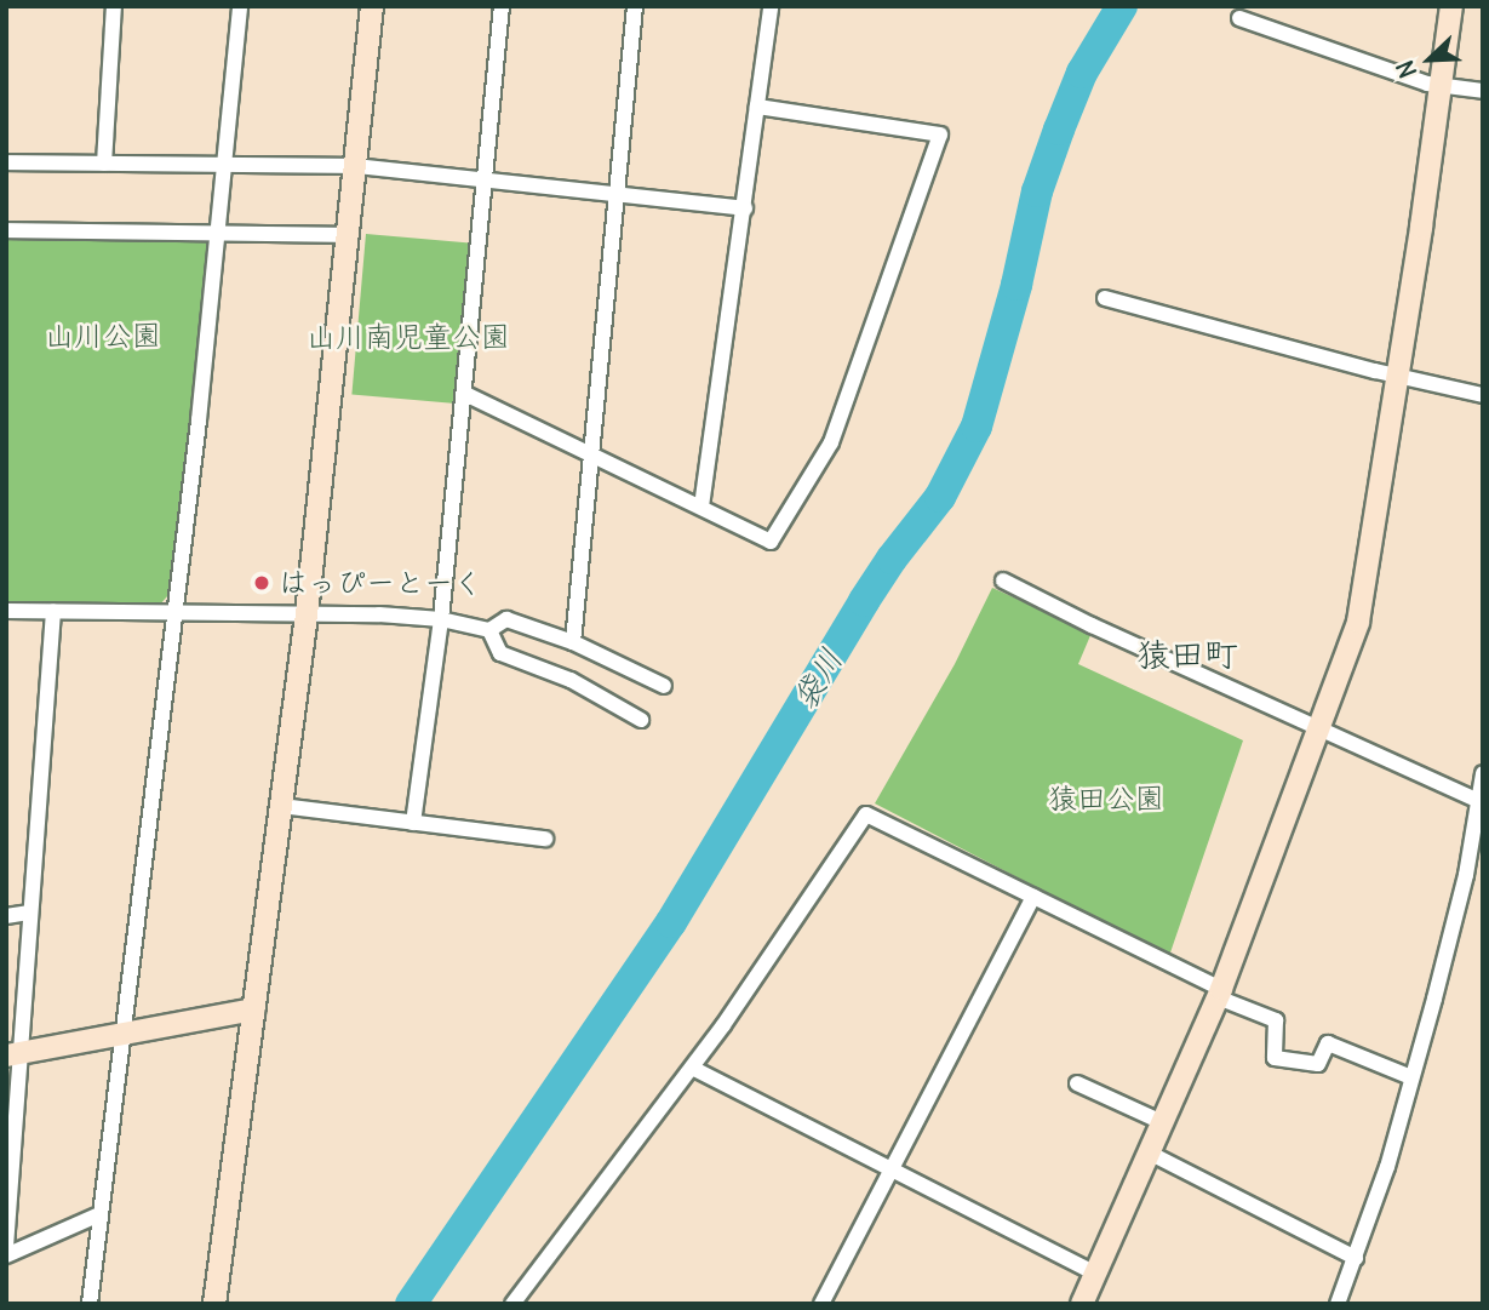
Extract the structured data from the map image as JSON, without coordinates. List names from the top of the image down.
{
  "districts": ["猿田町"],
  "water": ["袋川"],
  "parks": ["山川公園", "山川南児童公園", "猿田公園"],
  "places": ["はっぴーとーく"],
  "north": "bottom left"
}
